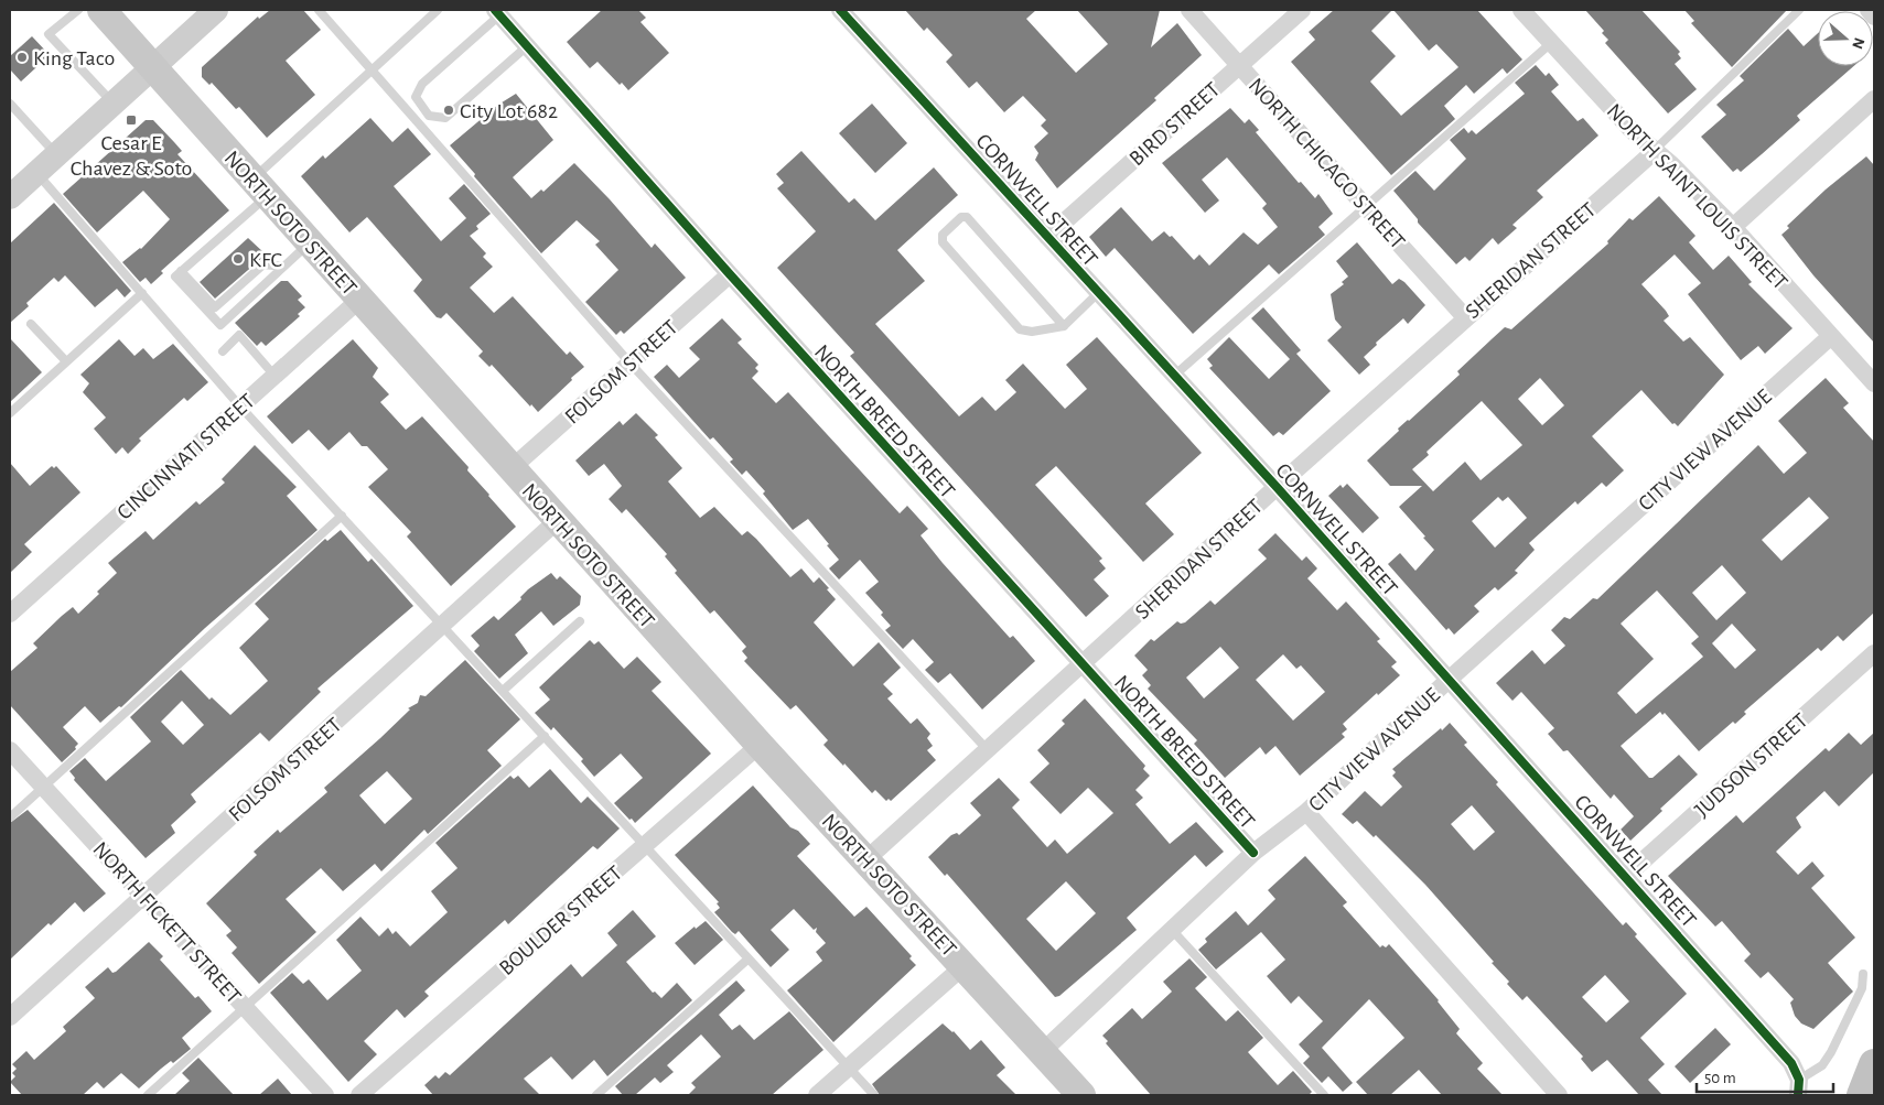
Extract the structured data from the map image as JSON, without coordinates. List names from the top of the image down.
{
  "streets": {
    "main road": ["NORTH SOTO STREET"],
    "street": [
      "BIRD STREET",
      "NORTH CHICAGO STREET",
      "NORTH SAINT LOUIS STREET",
      "CORNWELL STREET",
      "SHERIDAN STREET",
      "FOLSOM STREET",
      "NORTH BREED STREET",
      "CITY VIEW AVENUE",
      "CINCINNATI STREET",
      "JUDSON STREET",
      "BOULDER STREET",
      "NORTH FICKETT STREET"
    ]
  },
  "crossings": [
    ["BIRD STREET", "NORTH CHICAGO STREET"],
    ["BIRD STREET", "CORNWELL STREET"],
    ["NORTH CHICAGO STREET", "SHERIDAN STREET"],
    ["NORTH SAINT LOUIS STREET", "SHERIDAN STREET"],
    ["NORTH SAINT LOUIS STREET", "CITY VIEW AVENUE"],
    ["CORNWELL STREET", "SHERIDAN STREET"],
    ["CORNWELL STREET", "CITY VIEW AVENUE"],
    ["CORNWELL STREET", "JUDSON STREET"],
    ["NORTH SOTO STREET", "SHERIDAN STREET"],
    ["NORTH SOTO STREET", "FOLSOM STREET"],
    ["NORTH SOTO STREET", "CITY VIEW AVENUE"],
    ["NORTH SOTO STREET", "CINCINNATI STREET"],
    ["NORTH SOTO STREET", "BOULDER STREET"],
    ["SHERIDAN STREET", "NORTH BREED STREET"],
    ["FOLSOM STREET", "NORTH BREED STREET"],
    ["FOLSOM STREET", "NORTH FICKETT STREET"],
    ["NORTH BREED STREET", "CITY VIEW AVENUE"]
  ],
  "places": {
    "other": ["King Taco", "City Lot 682", "KFC"],
    "transit": ["Cesar E Chavez & Soto"]
  },
  "scale_bar": "50 m",
  "north": "right"
}
